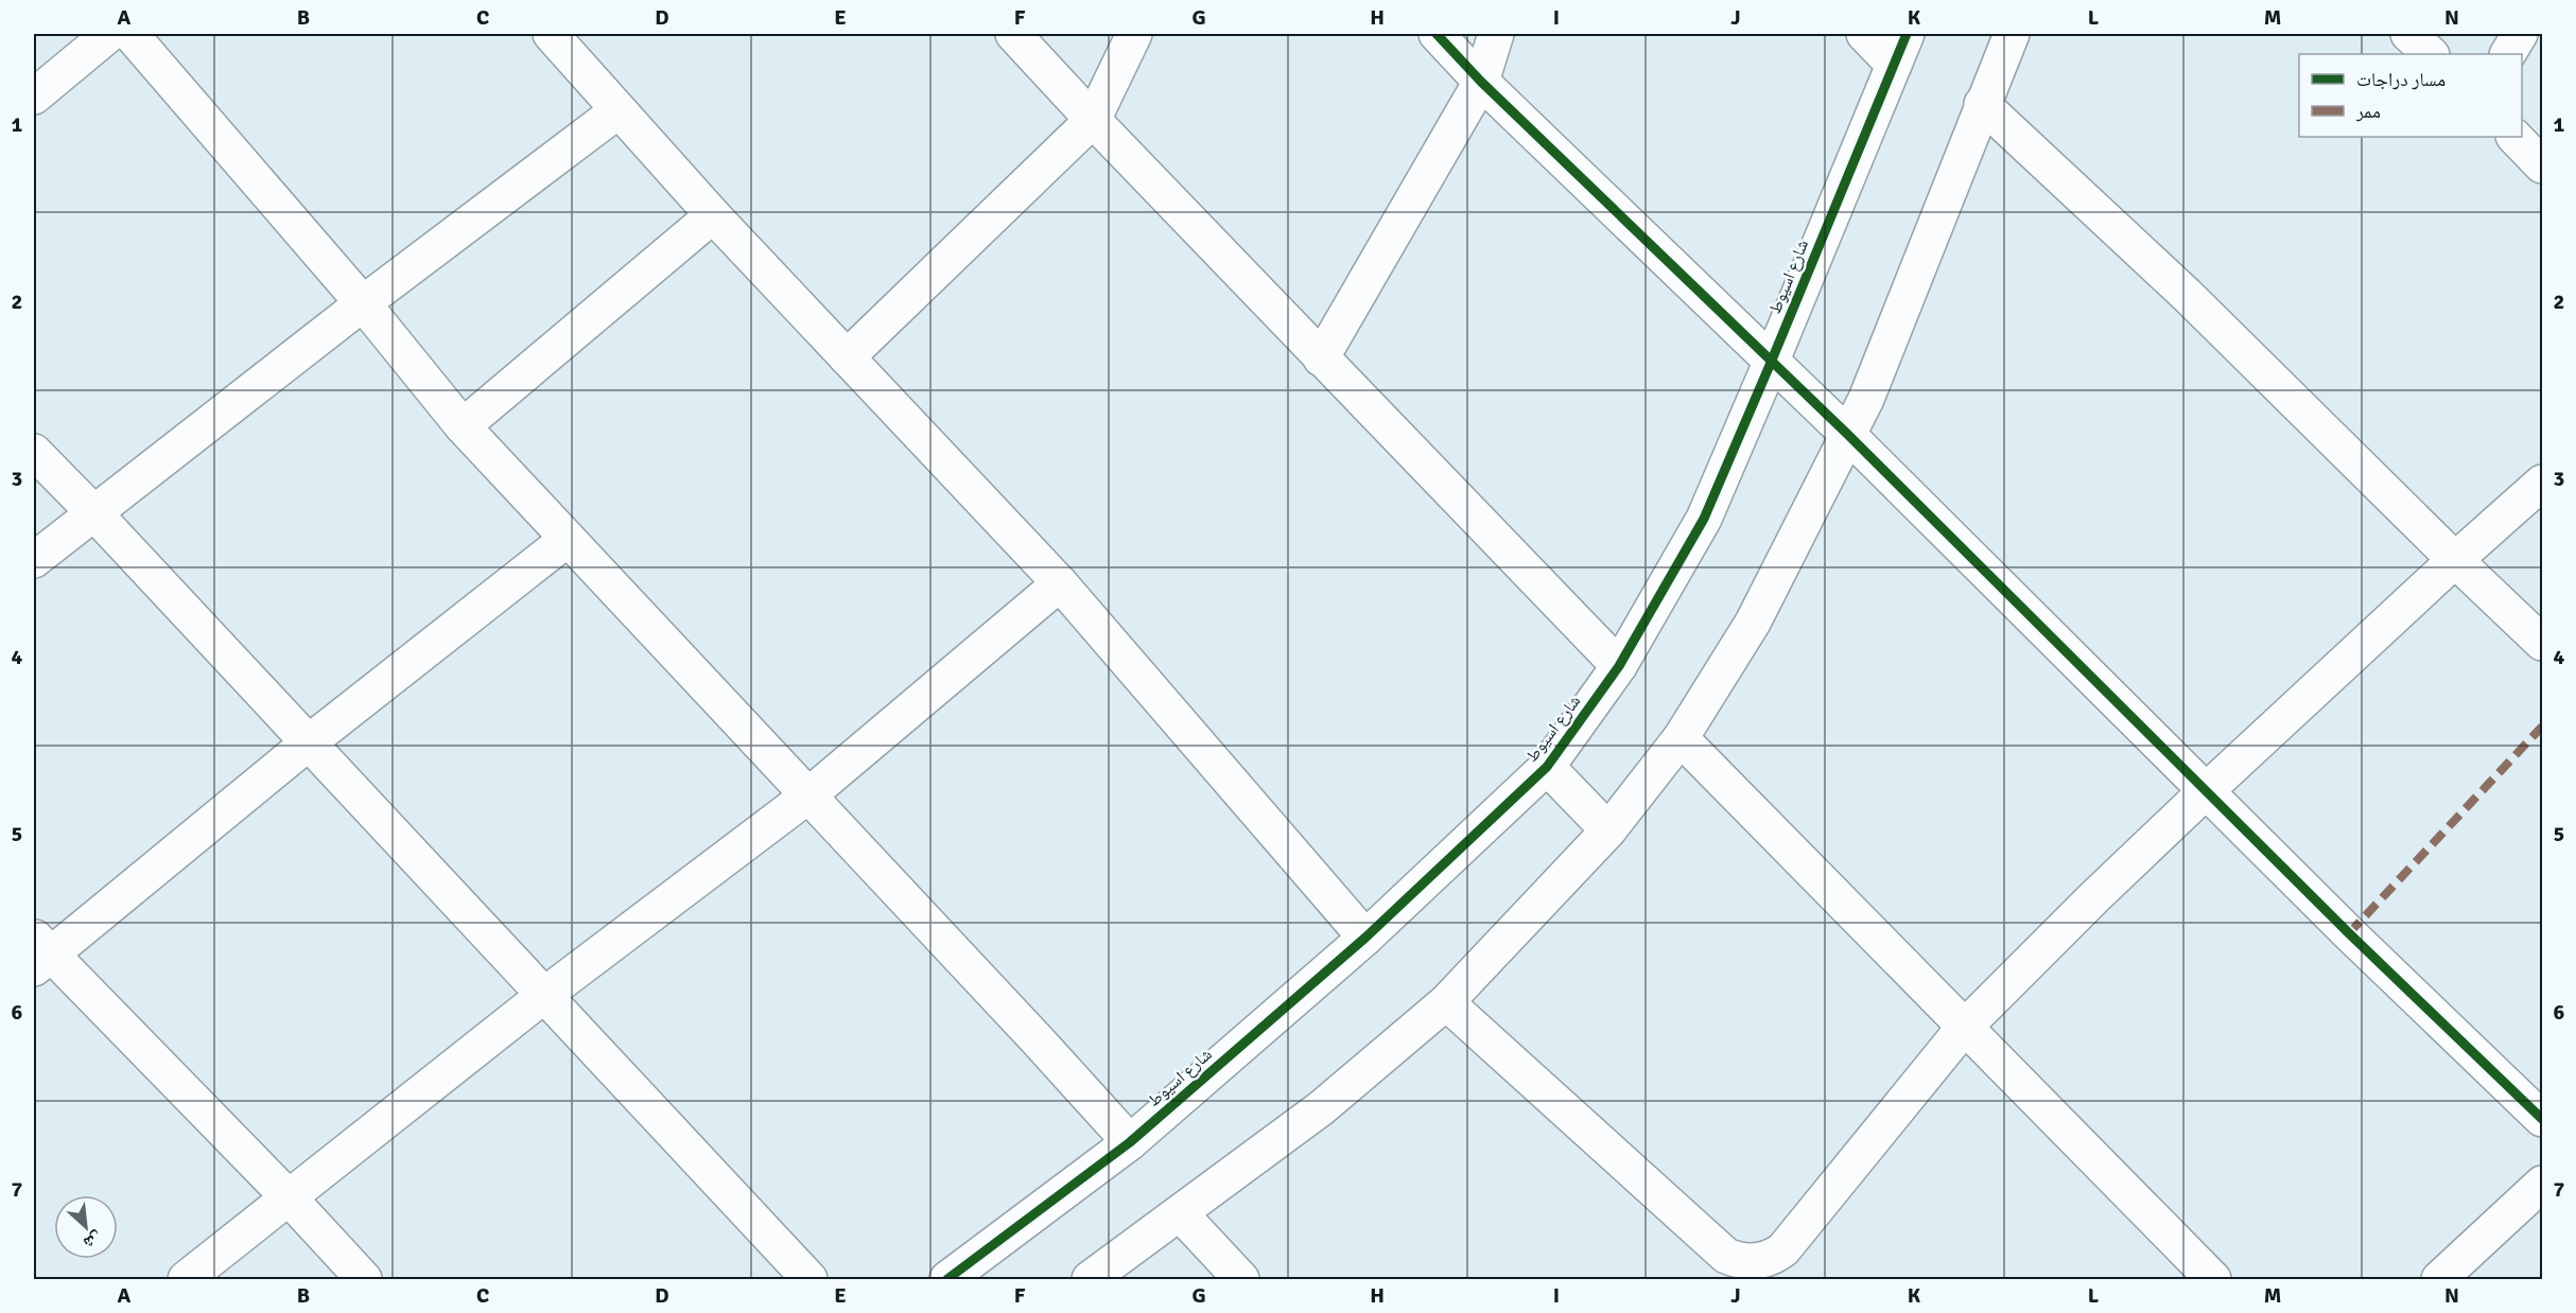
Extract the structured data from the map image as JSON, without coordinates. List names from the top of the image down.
{
  "streets": {
    "street": ["شارع اسيوط"]
  },
  "legend": ["مسار دراجات", "ممر"],
  "north": "bottom right",
  "grid": {
    "columns": [
      "A",
      "B",
      "C",
      "D",
      "E",
      "F",
      "G",
      "H",
      "I",
      "J",
      "K",
      "L",
      "M",
      "N"
    ],
    "rows": [
      "1",
      "2",
      "3",
      "4",
      "5",
      "6",
      "7"
    ]
  }
}
